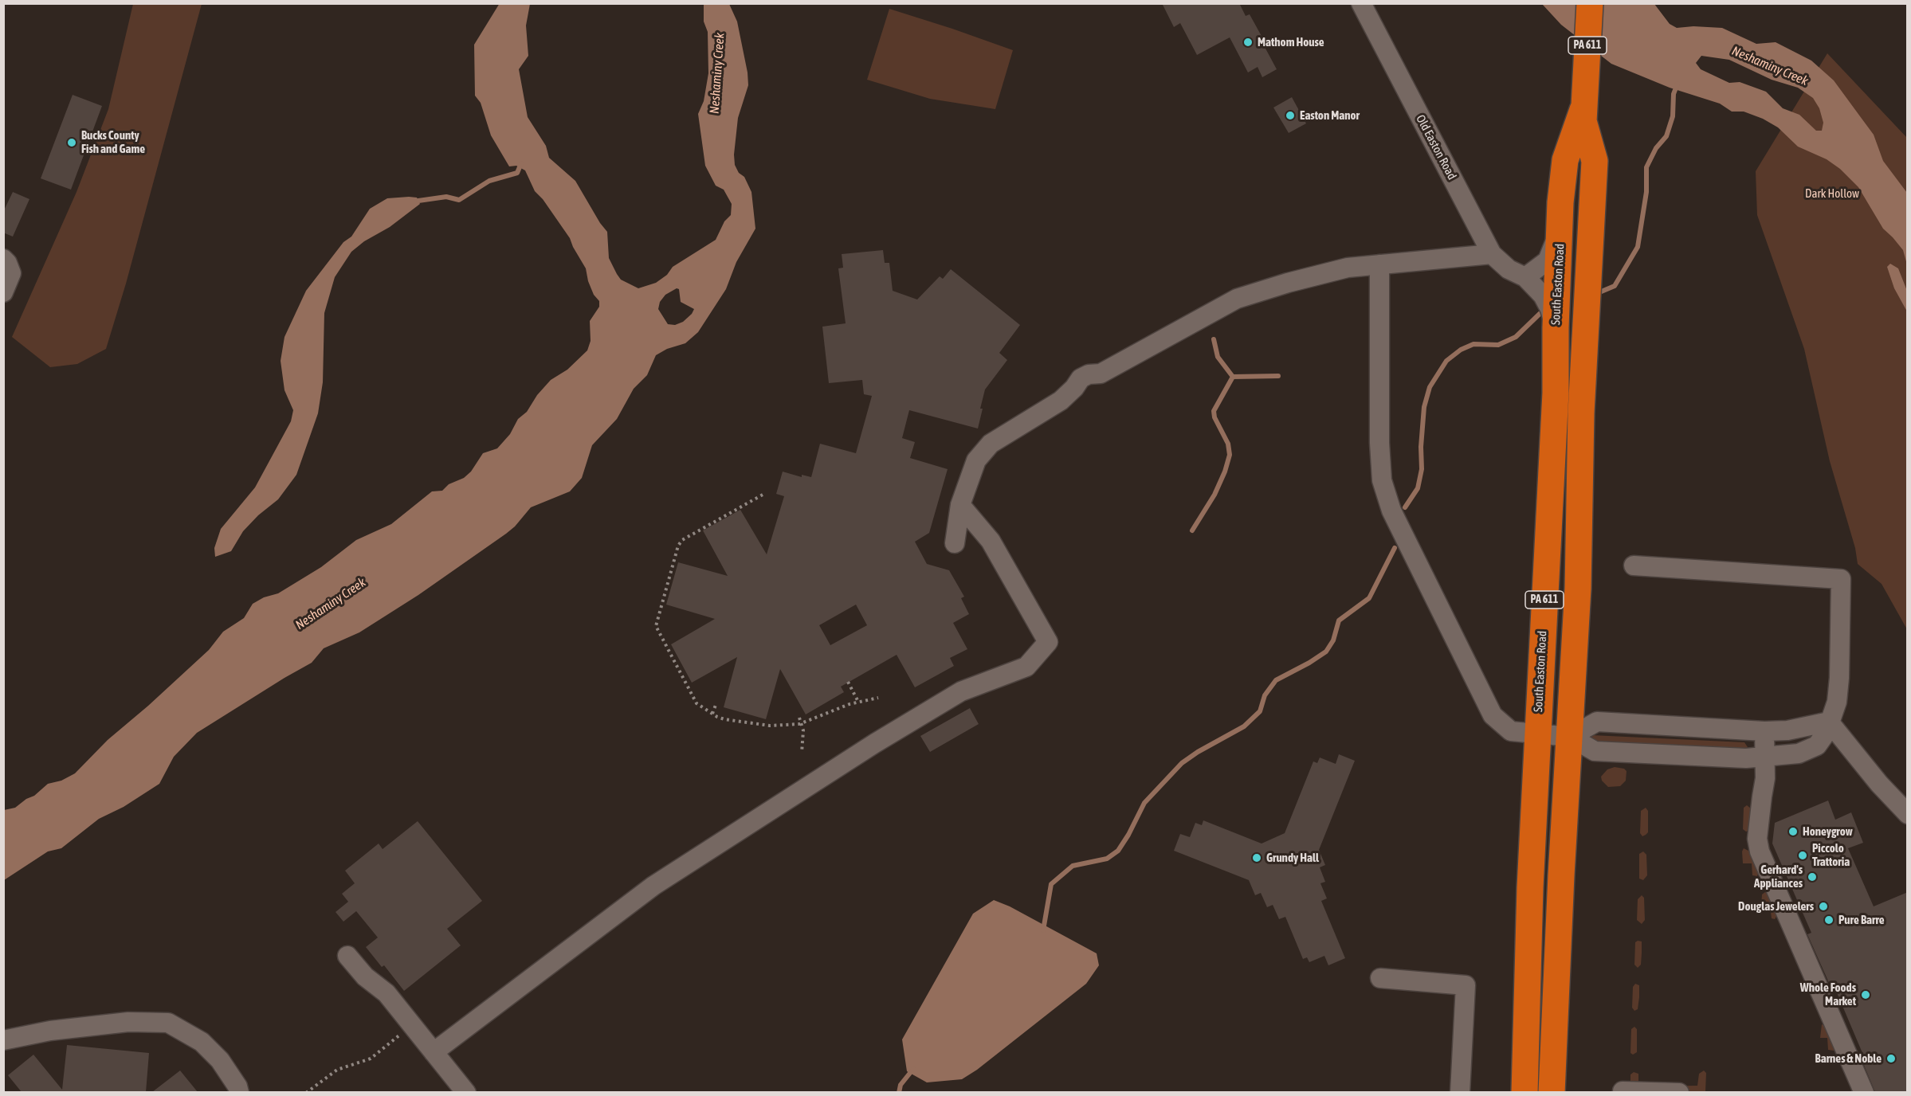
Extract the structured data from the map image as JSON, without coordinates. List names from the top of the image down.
{
  "streets": {
    "highway": ["PA 611", "South Easton Road"],
    "street": ["Old Easton Road"]
  },
  "crossings": [
    ["Old Easton Road", "South Easton Road"]
  ],
  "water": ["Neshaminy Creek"],
  "parks": ["Dark Hollow"],
  "places": [
    "Mathom House",
    "Easton Manor",
    "Bucks County Fish and Game",
    "Honeygrow",
    "Piccolo Trattoria",
    "Grundy Hall",
    "Gerhard's Appliances",
    "Douglas Jewelers",
    "Pure Barre",
    "Whole Foods Market",
    "Barnes & Noble"
  ]
}
